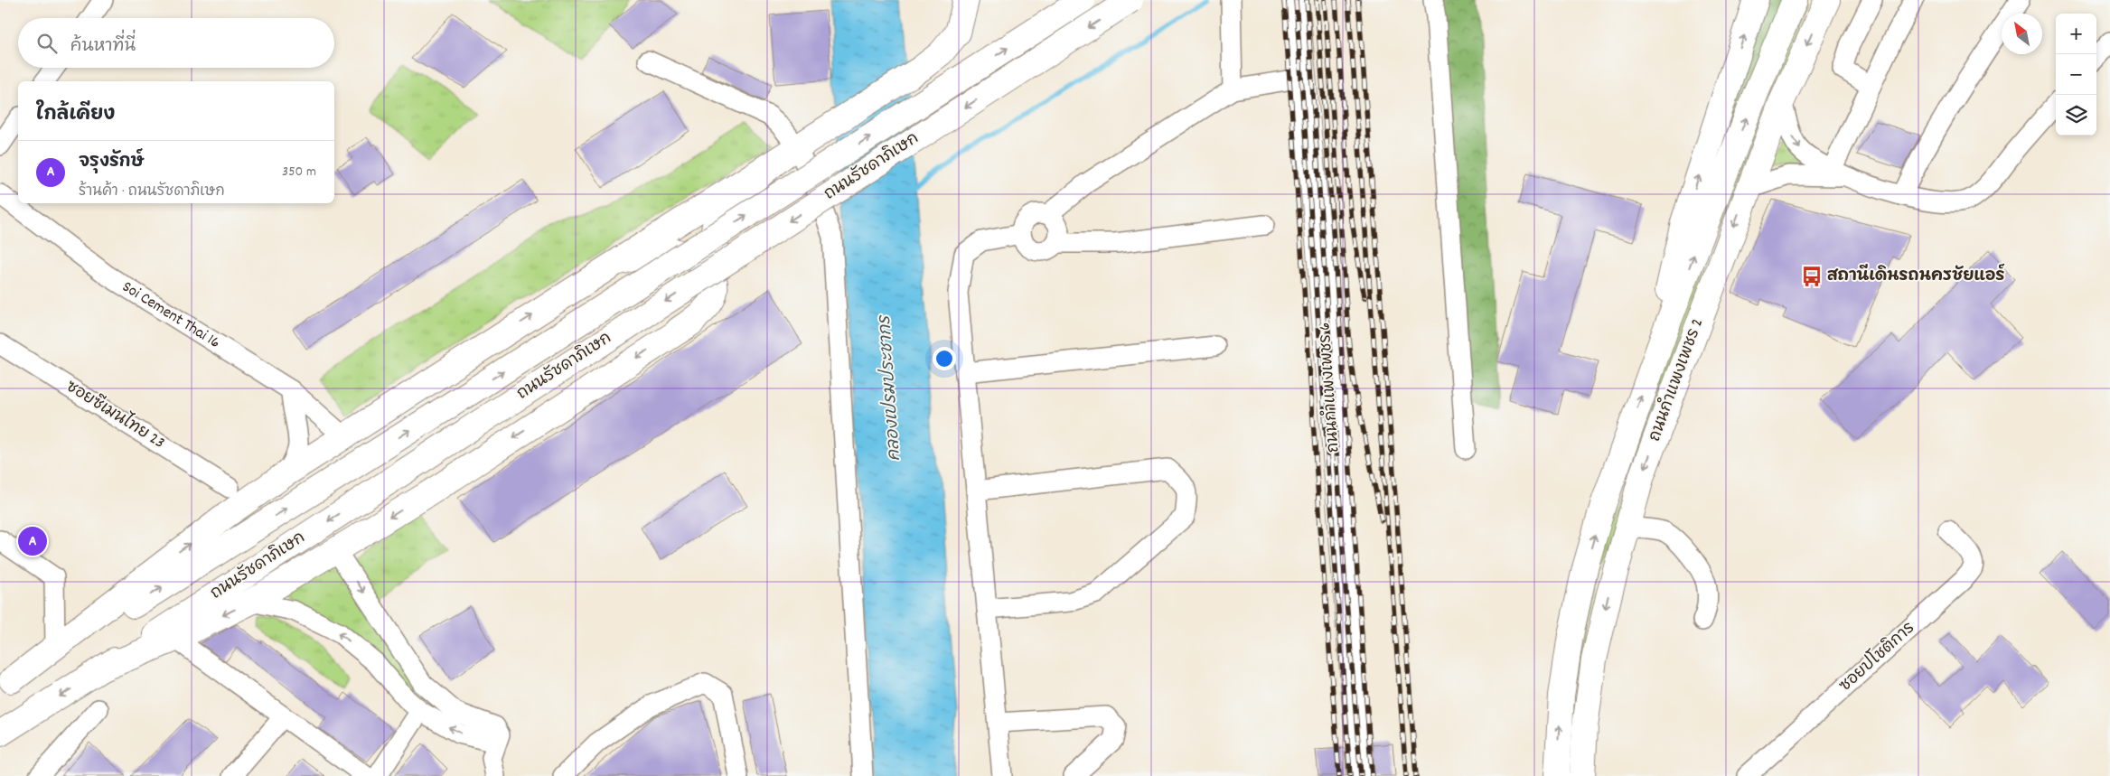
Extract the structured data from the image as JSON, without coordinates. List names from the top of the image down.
{
  "streets": {
    "main road": ["ถนนรัชดาภิเษก", "ถนนกำแพงเพชร 2", "ถนนกำแพงเพชร 6"],
    "street": ["Soi Cement Thai 16", "ซอยซีเมนไทย 23", "ซอยปโชติการ"]
  },
  "water": ["คลองเปรมประชากร"],
  "places": {
    "bus stop": ["สถานีเดินรถนครชัยแอร์"]
  },
  "north": "top left",
  "page": {
    "map_buttons": ["+", "−"],
    "search": "ค้นหาที่นี่",
    "heading": "ใกล้เคียง",
    "list": [
      {
        "mark": "A",
        "name": "จรุงรักษ์",
        "note": "ร้านค้า · ถนนรัชดาภิเษก",
        "value": "350 m"
      }
    ],
    "pins": "A"
  }
}
